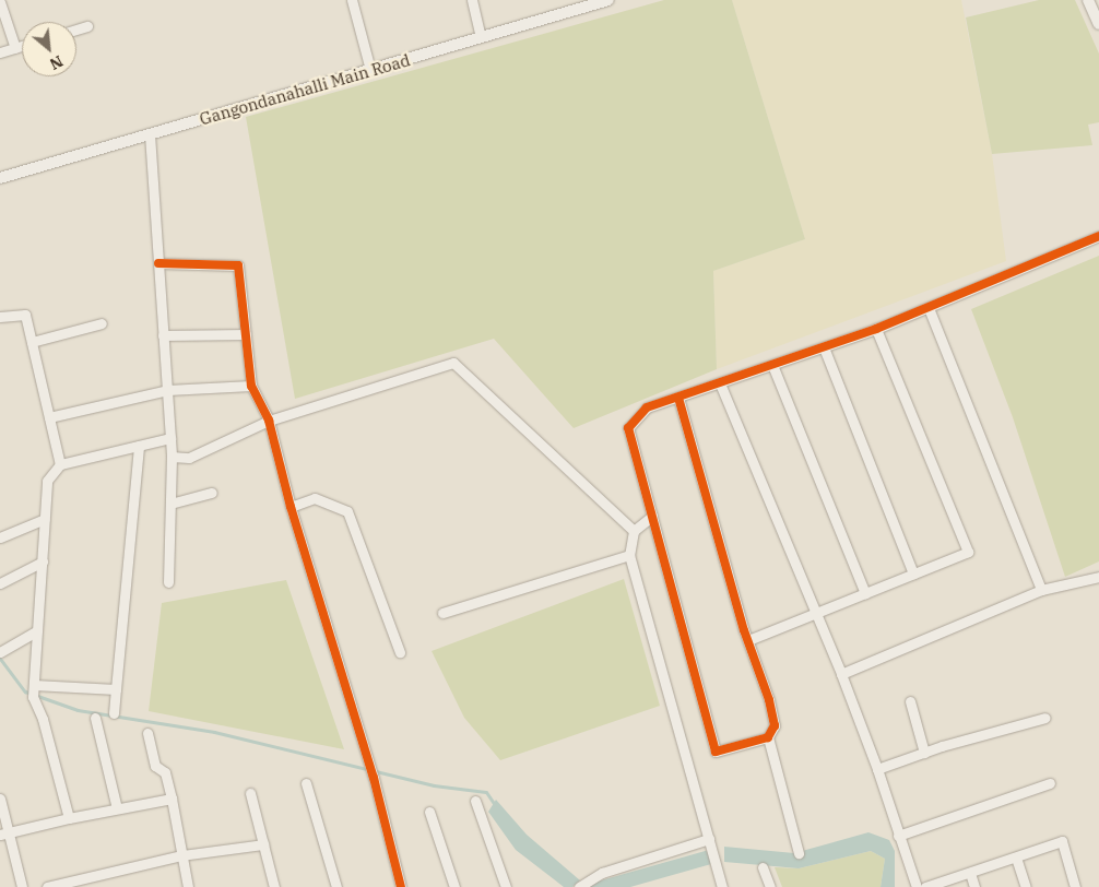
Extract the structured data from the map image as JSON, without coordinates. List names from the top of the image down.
{
  "streets": {
    "street": ["Gangondanahalli Main Road"]
  },
  "north": "bottom right"
}
